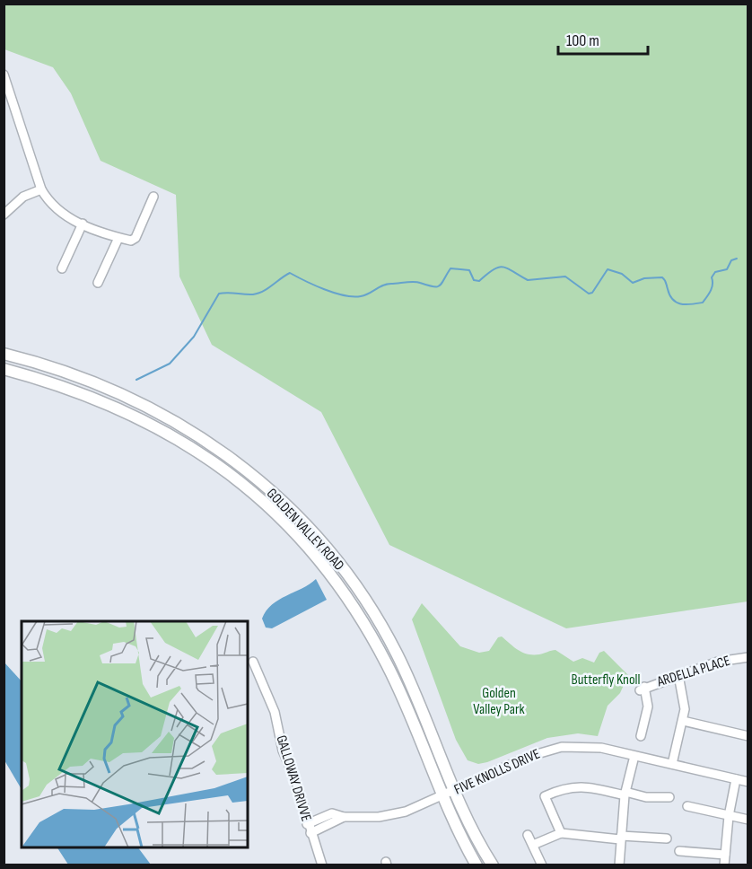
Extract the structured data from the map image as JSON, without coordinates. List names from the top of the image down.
{
  "streets": {
    "main road": ["GOLDEN VALLEY ROAD"],
    "street": ["ARDELLA PLACE", "FIVE KNOLLS DRIVE", "GALLOWAY DRIVVE"]
  },
  "crossings": [
    ["GOLDEN VALLEY ROAD", "FIVE KNOLLS DRIVE"],
    ["FIVE KNOLLS DRIVE", "GALLOWAY DRIVVE"]
  ],
  "parks": ["Butterfly Knoll", "Golden Valley Park"],
  "scale_bar": "100 m"
}
